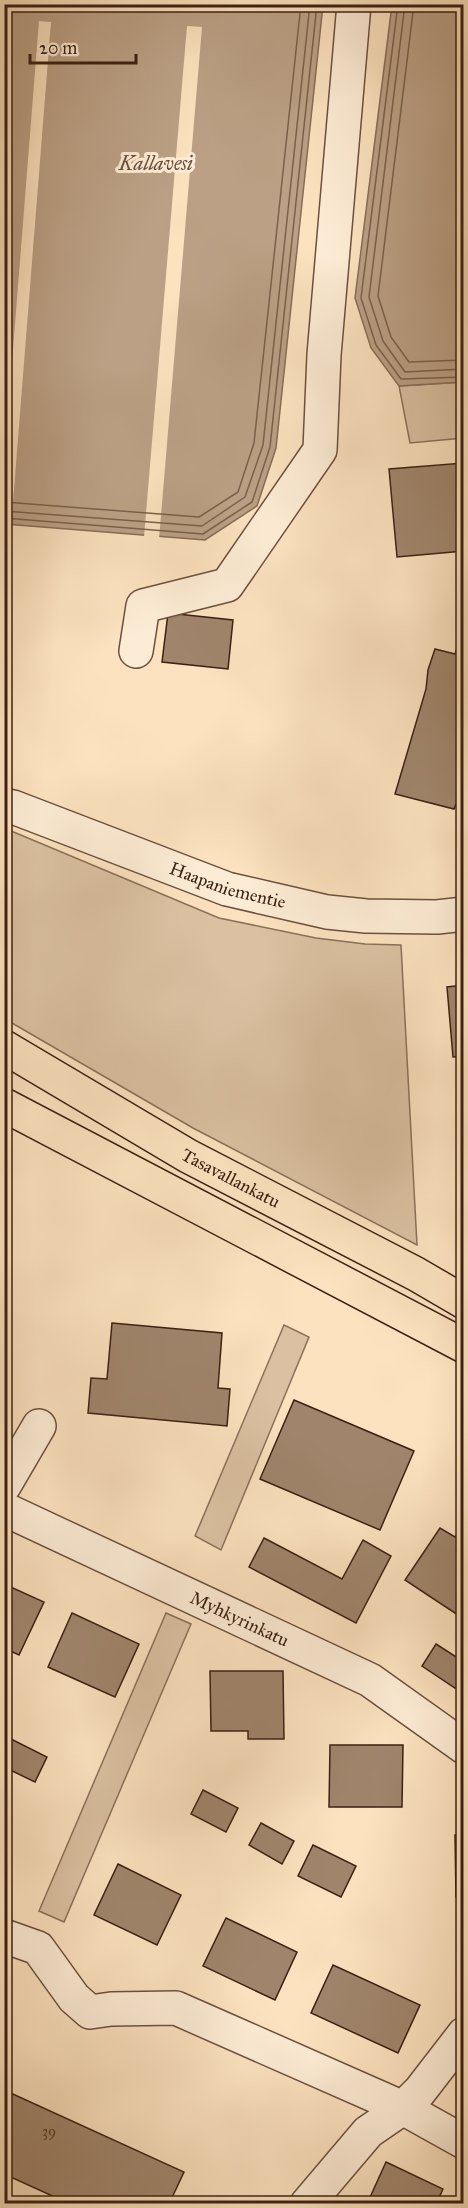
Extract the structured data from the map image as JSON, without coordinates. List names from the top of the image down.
{
  "streets": {
    "main road": ["Tasavallankatu"],
    "street": ["Haapaniementie", "Myhkyrinkatu"]
  },
  "water": ["Kallavesi"],
  "house_numbers": ["39"],
  "scale_bar": "20 m"
}
